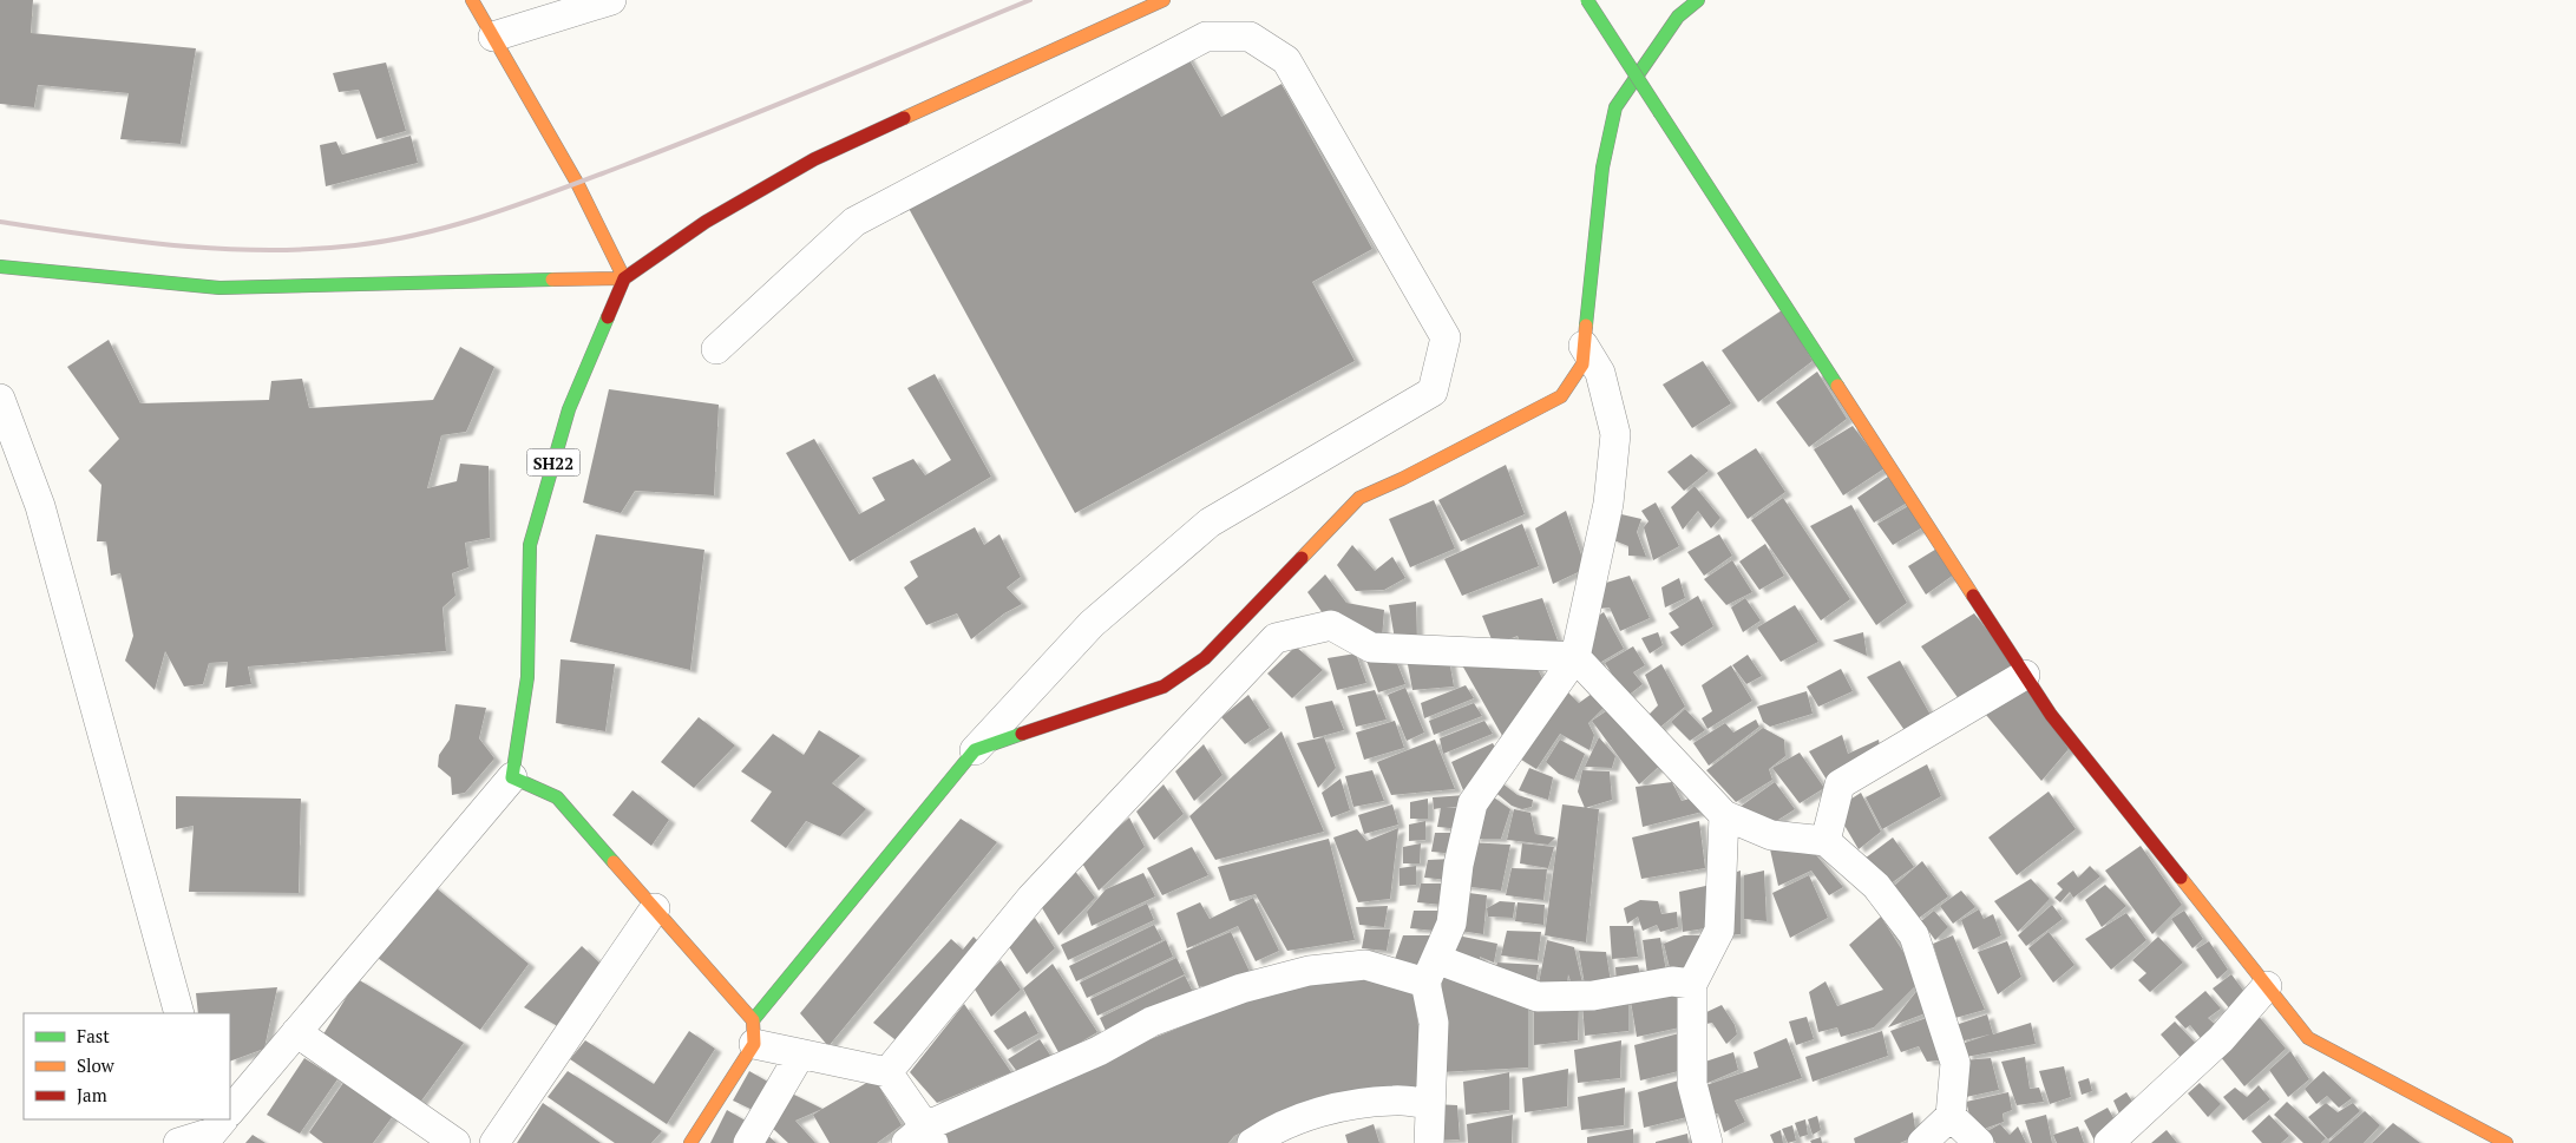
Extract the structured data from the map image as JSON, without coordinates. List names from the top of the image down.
{
  "streets": {
    "street": ["SH22"]
  },
  "legend": ["Fast", "Slow", "Jam"]
}
